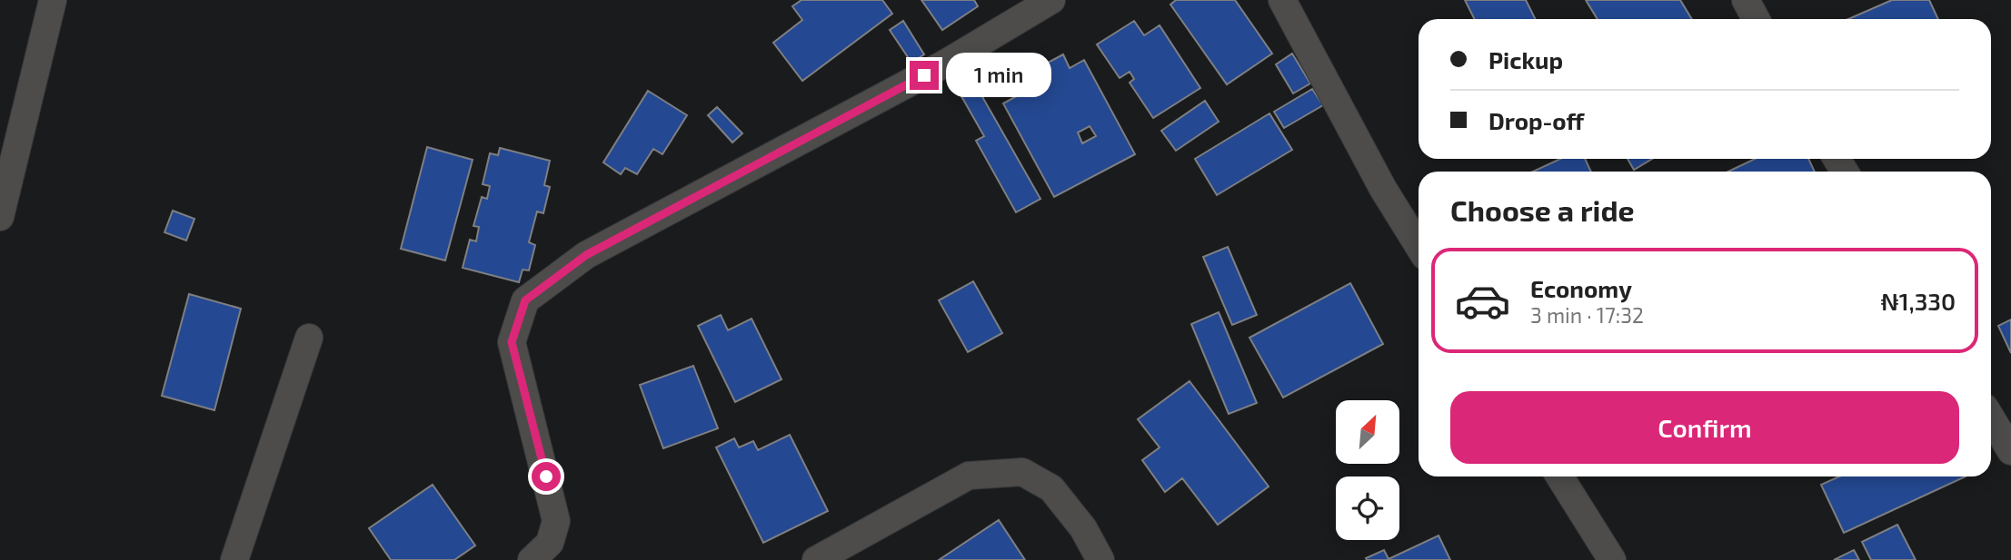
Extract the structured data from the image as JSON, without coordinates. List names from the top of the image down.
{
  "north": "top right",
  "page": {
    "banner": ["Pickup", "Drop-off"],
    "bubble": "1 min",
    "heading": "Choose a ride",
    "list": [
      {
        "name": "Economy",
        "note": "3 min · 17:32",
        "value": "₦1,330"
      }
    ],
    "buttons": "Confirm"
  }
}
